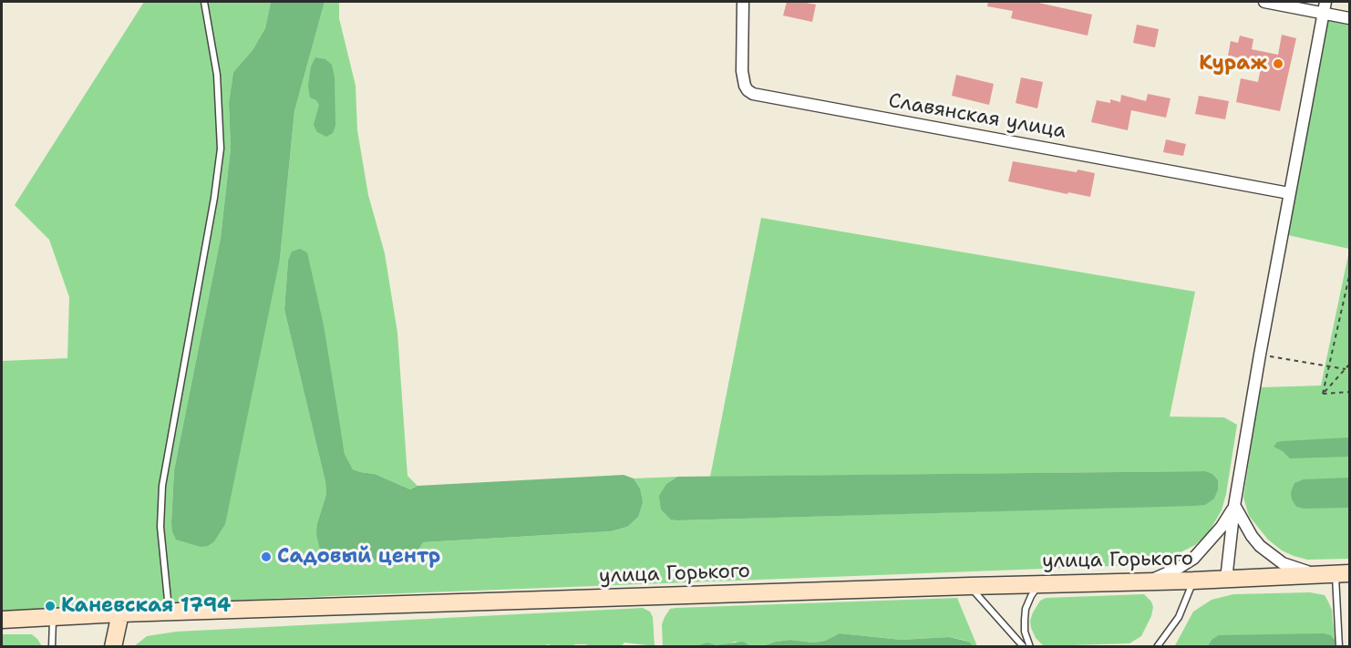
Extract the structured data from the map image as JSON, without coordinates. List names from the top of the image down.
{
  "streets": {
    "main road": ["улица Горького"],
    "street": ["Славянская улица"]
  },
  "places": ["Кураж", "Садовый центр", "Каневская 1794"]
}
